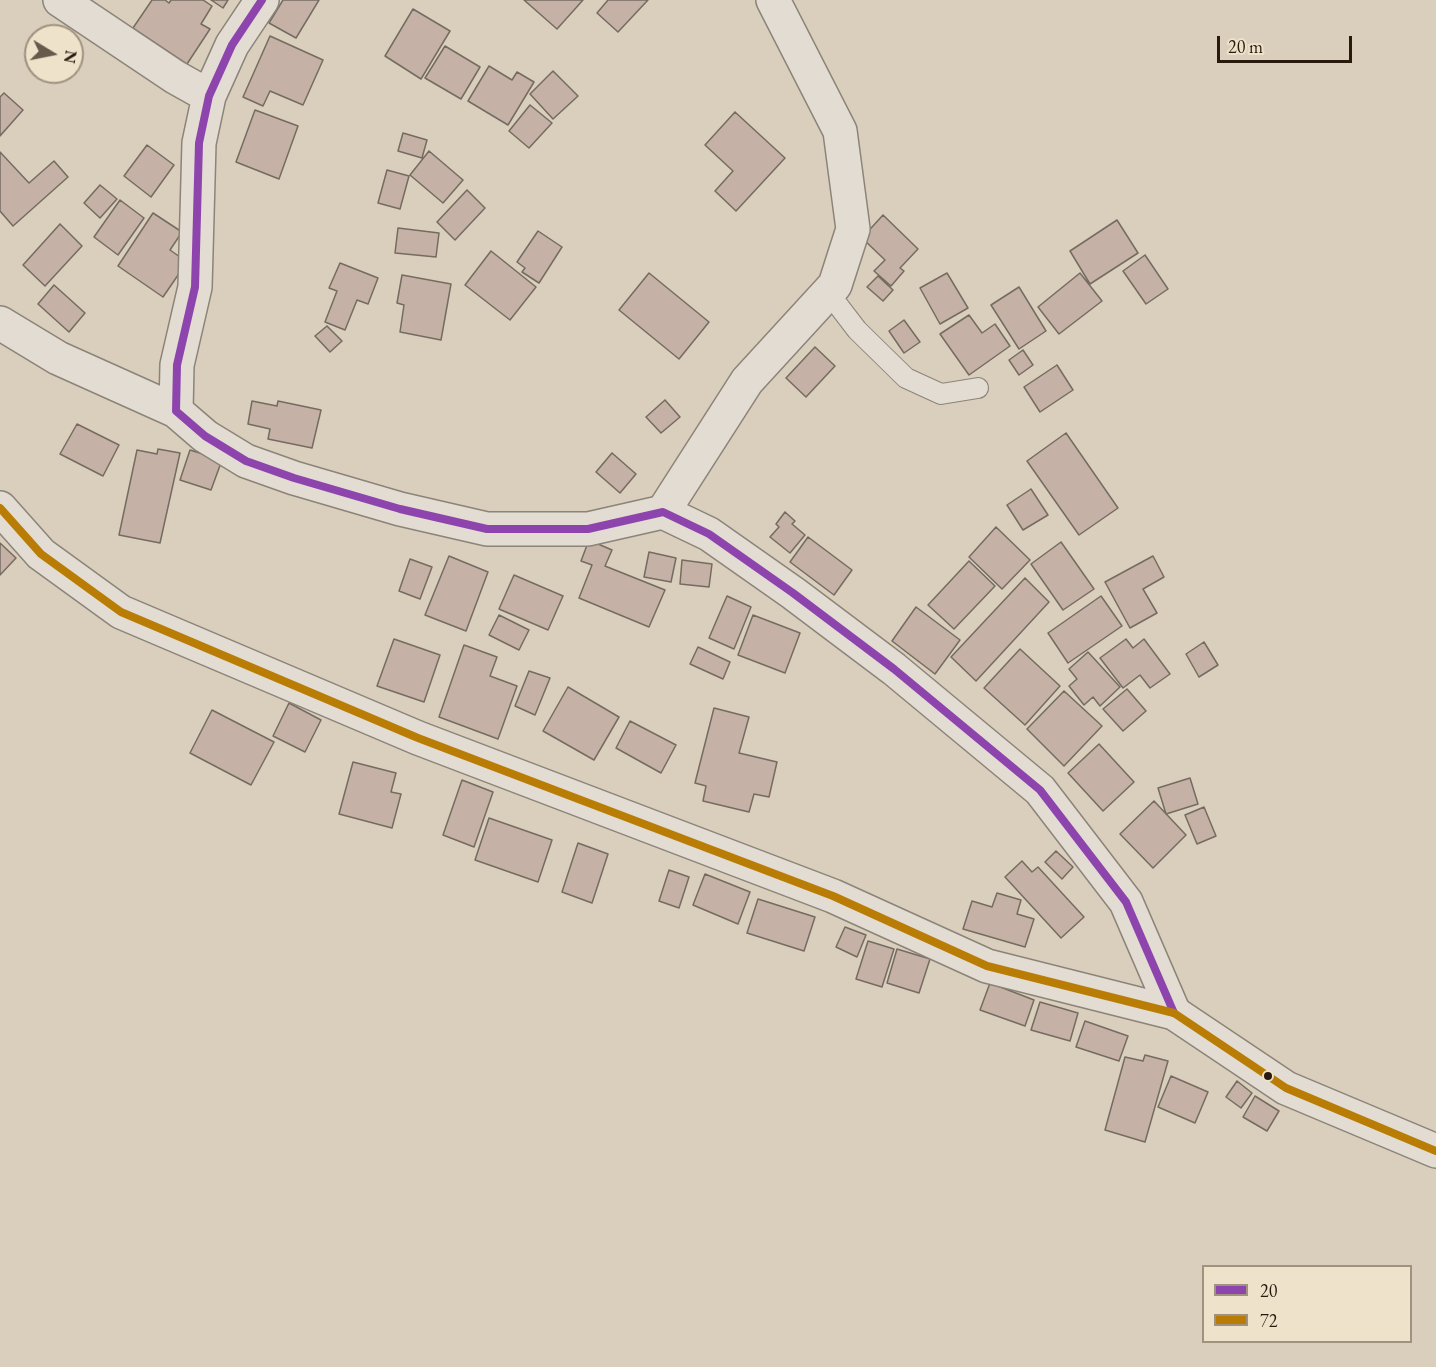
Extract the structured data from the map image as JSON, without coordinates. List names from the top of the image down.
{
  "lines": ["transit line 20", "transit line 72"],
  "legend": ["20", "72"],
  "scale_bar": "20 m",
  "north": "right"
}
